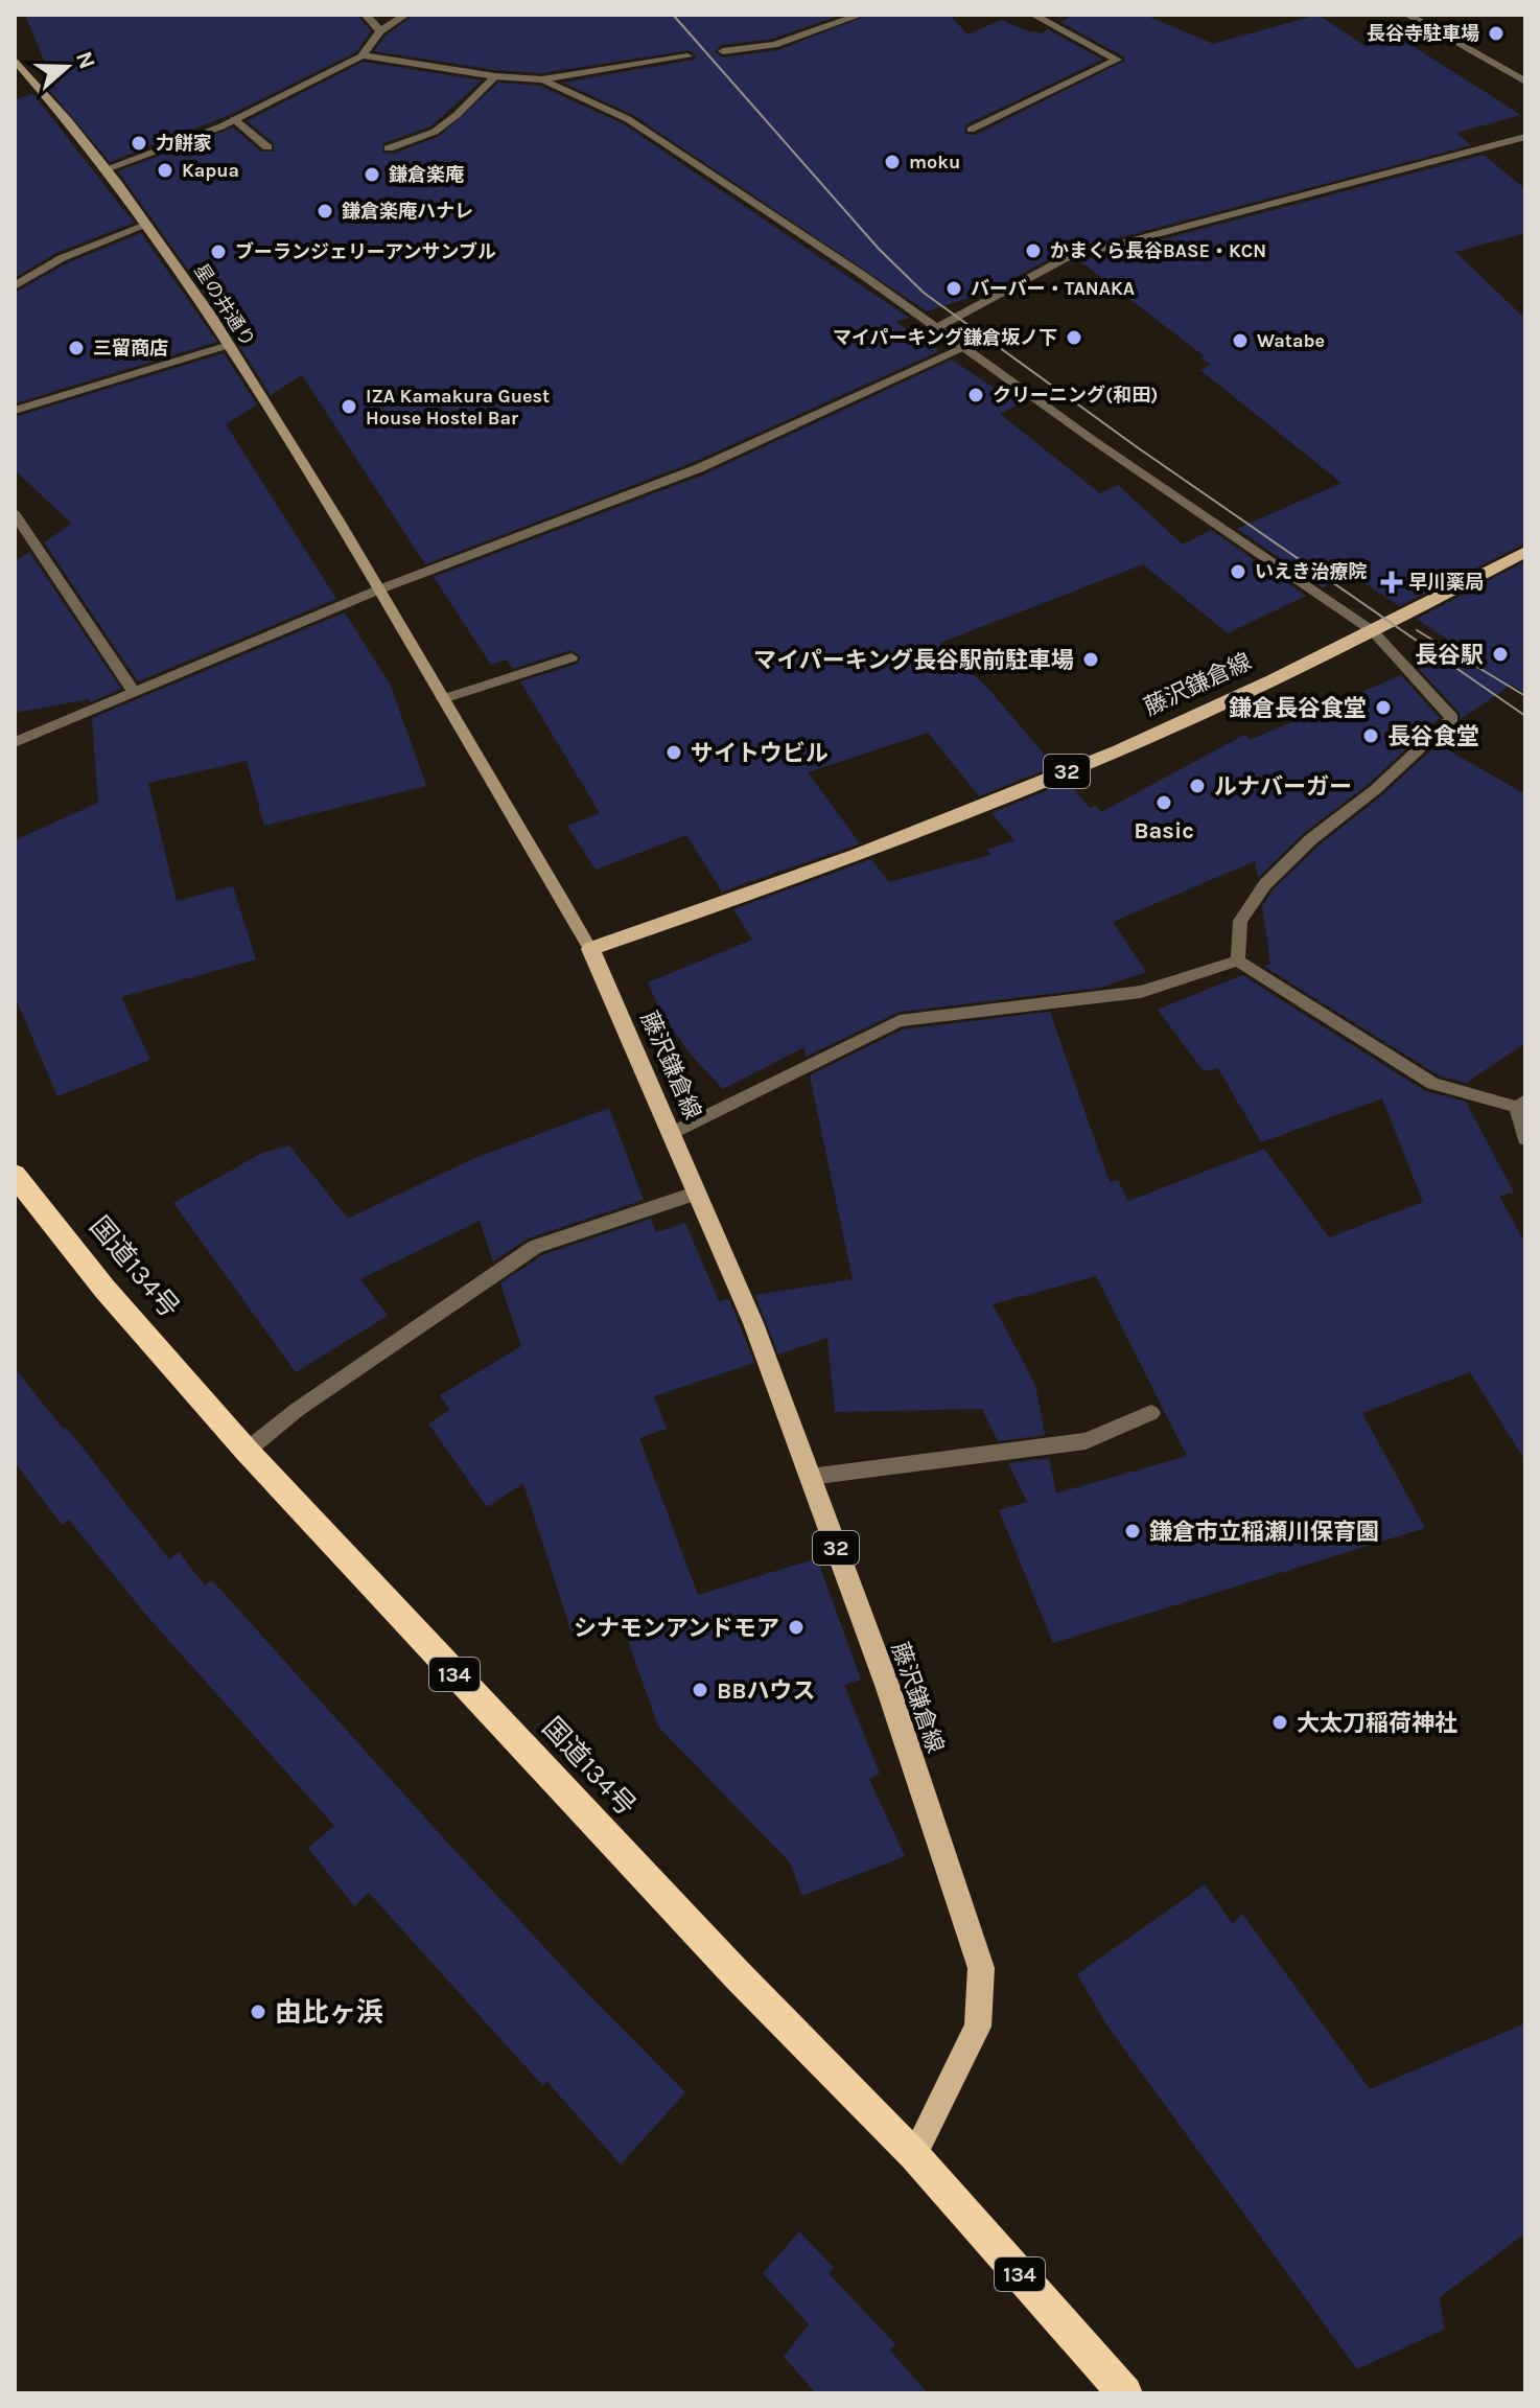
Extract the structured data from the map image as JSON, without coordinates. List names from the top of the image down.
{
  "streets": {
    "highway": ["国道134号", "134"],
    "main road": ["藤沢鎌倉線", "32"],
    "street": ["星の井通り"]
  },
  "crossings": [
    ["星の井通り", "藤沢鎌倉線"],
    ["藤沢鎌倉線", "国道134号"]
  ],
  "places": {
    "other": [
      "長谷寺駐車場",
      "力餅家",
      "moku",
      "Kapua",
      "鎌倉楽庵",
      "鎌倉楽庵ハナレ",
      "かまくら長谷BASE・KCN",
      "ブーランジェリーアンサンブル",
      "バーバー・TANAKA",
      "マイパーキング鎌倉坂ノ下",
      "Watabe",
      "三留商店",
      "クリーニング(和田)",
      "IZA Kamakura Guest House Hostel Bar",
      "いえき治療院",
      "長谷駅",
      "マイパーキング長谷駅前駐車場",
      "鎌倉長谷食堂",
      "長谷食堂",
      "サイトウビル",
      "ルナバーガー",
      "Basic",
      "鎌倉市立稲瀬川保育園",
      "シナモンアンドモア",
      "BBハウス",
      "大太刀稲荷神社",
      "由比ヶ浜"
    ],
    "health": ["早川薬局"]
  },
  "north": "right"
}
